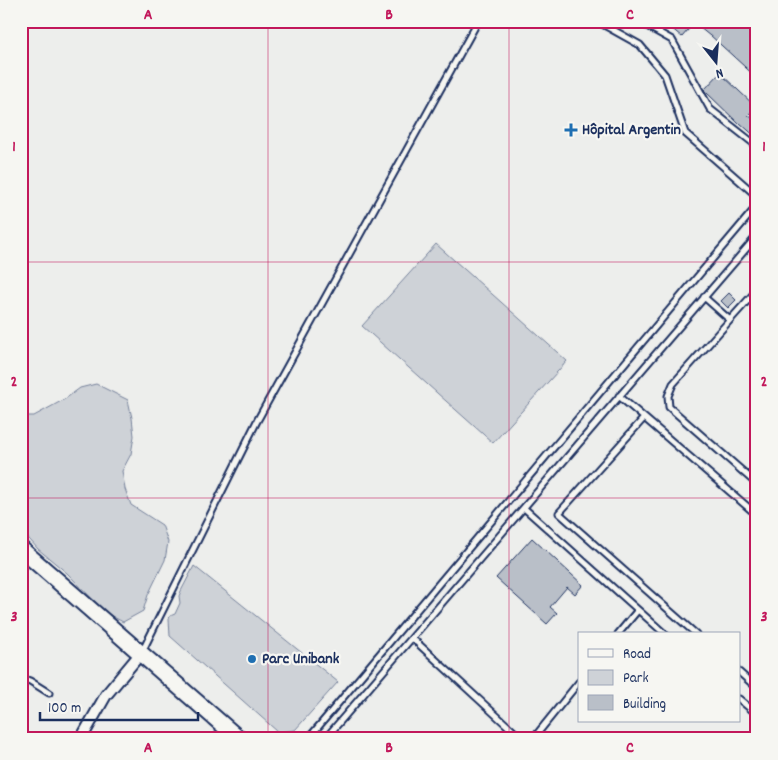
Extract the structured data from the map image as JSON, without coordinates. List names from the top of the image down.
{
  "places": {
    "health": ["Hôpital Argentin"],
    "other": ["Parc Unibank"]
  },
  "legend": ["Road", "Park", "Building"],
  "scale_bar": "100 m",
  "north": "bottom",
  "grid": {
    "columns": ["A", "B", "C"],
    "rows": ["1", "2", "3"]
  }
}
